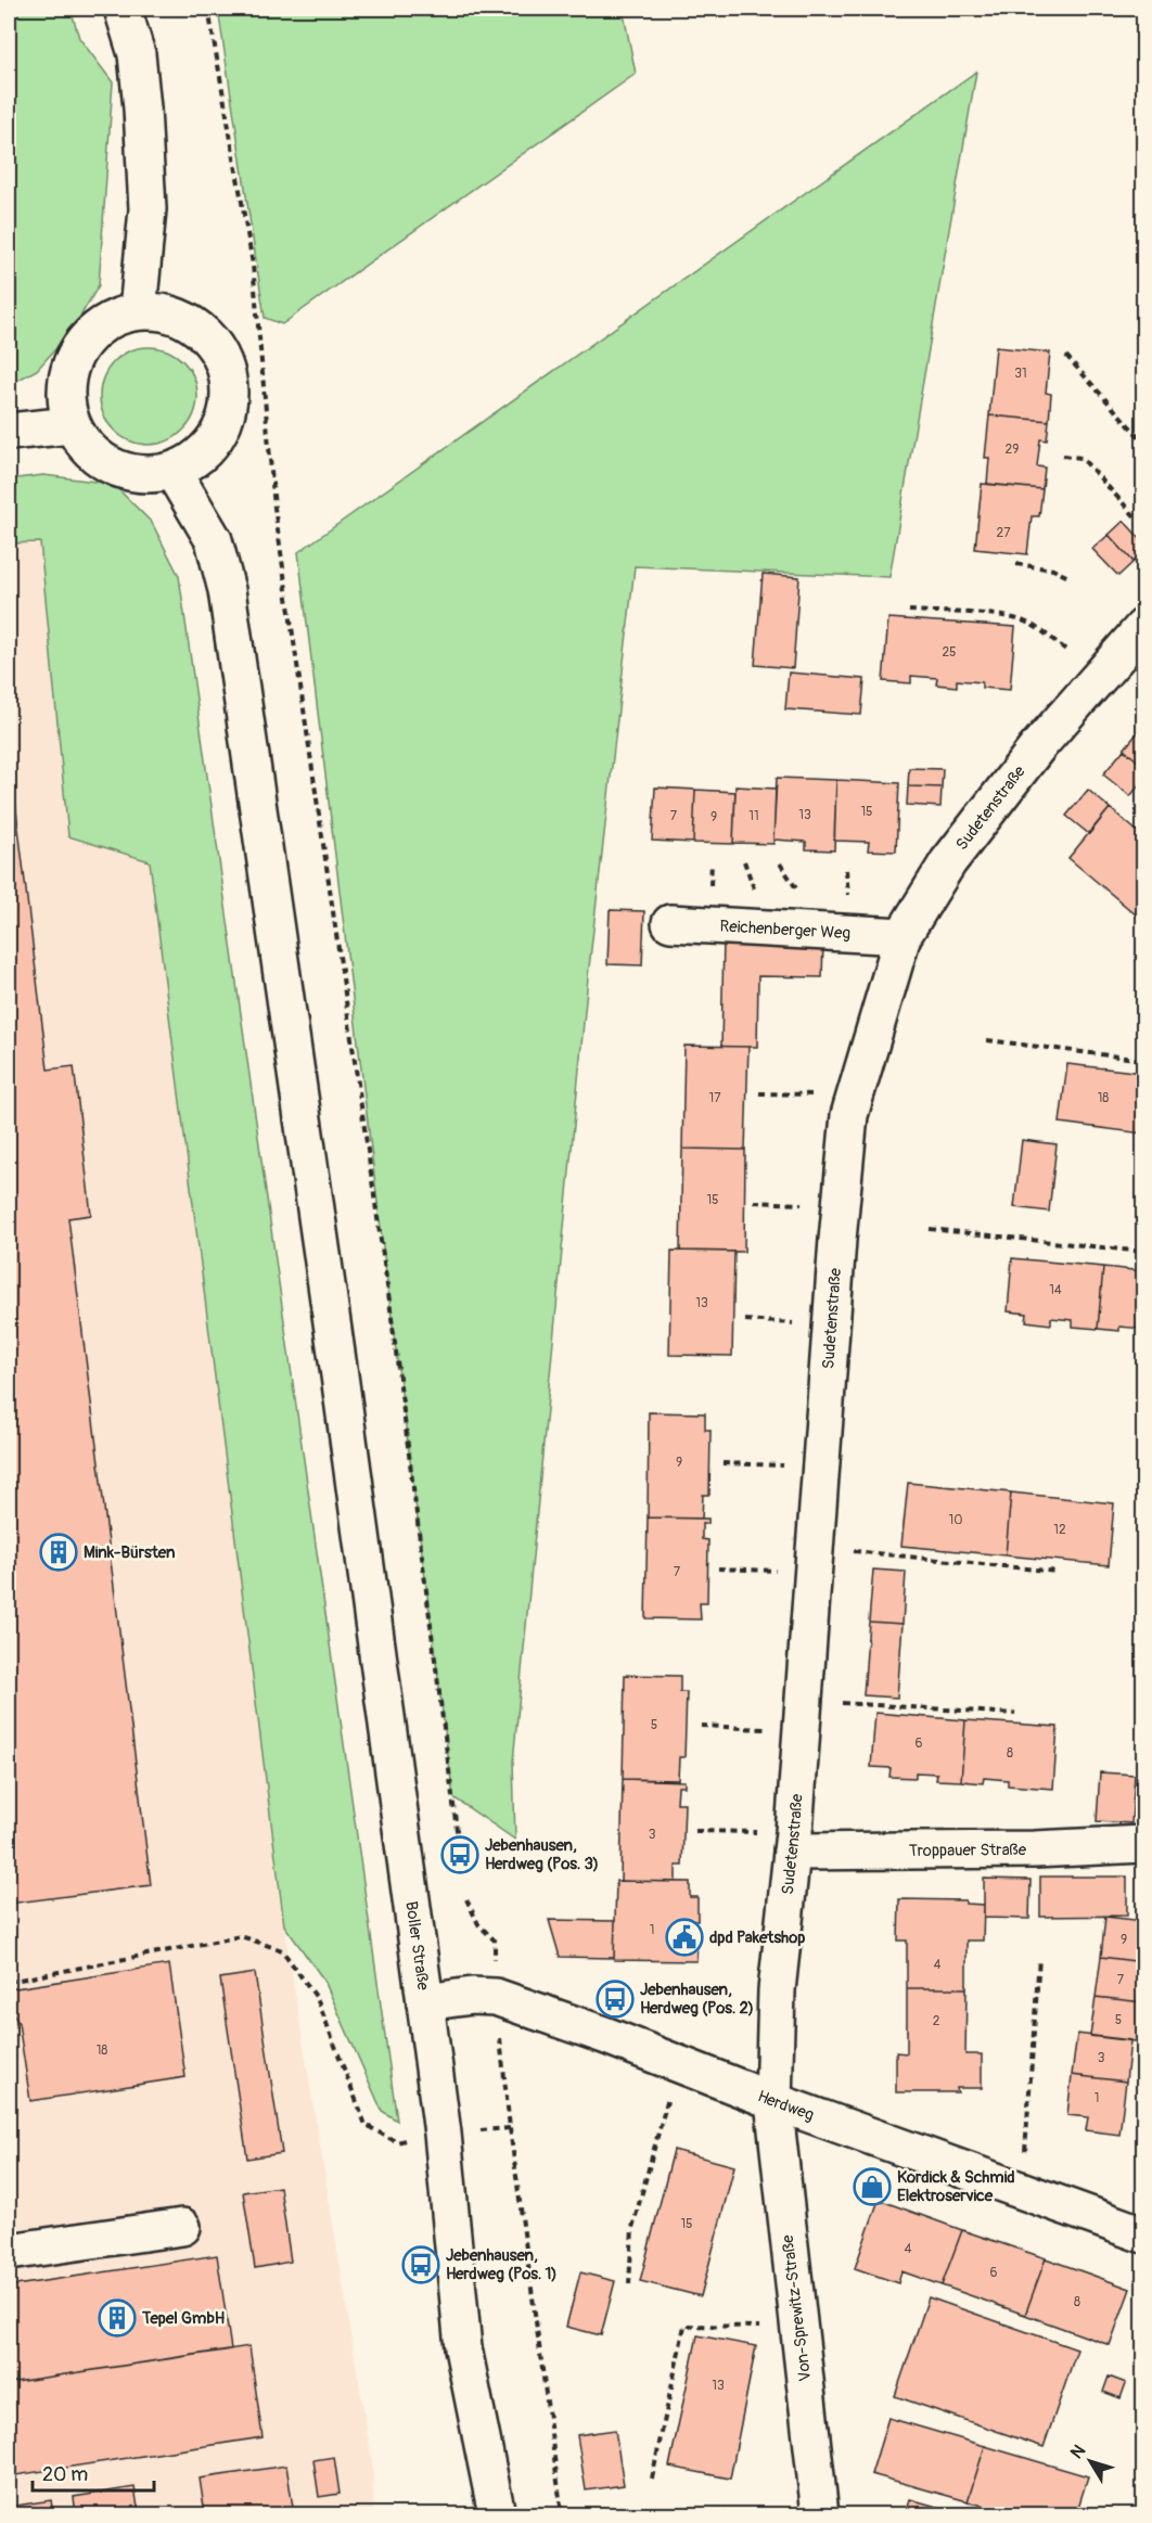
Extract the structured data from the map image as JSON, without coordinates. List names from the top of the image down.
{
  "streets": {
    "street": [
      "Sudetenstraße",
      "Reichenberger Weg",
      "Troppauer Straße",
      "Boller Straße",
      "Herdweg",
      "Von-Sprewitz-Straße"
    ]
  },
  "crossings": [
    ["Sudetenstraße", "Reichenberger Weg"],
    ["Sudetenstraße", "Troppauer Straße"],
    ["Sudetenstraße", "Herdweg"],
    ["Sudetenstraße", "Von-Sprewitz-Straße"],
    ["Boller Straße", "Herdweg"],
    ["Herdweg", "Von-Sprewitz-Straße"]
  ],
  "places": {
    "building": ["Mink-Bürsten", "Tepel GmbH"],
    "bus stop": ["Jebenhausen, Herdweg (Pos. 3)", "Jebenhausen, Herdweg (Pos. 2)", "Jebenhausen, Herdweg (Pos. 1)"],
    "public building": ["dpd Paketshop"],
    "shop": ["Kordick & Schmid Elektroservice"]
  },
  "house_numbers": [
    "31",
    "29",
    "27",
    "25",
    "15",
    "13",
    "7",
    "11",
    "9",
    "17",
    "18",
    "15",
    "14",
    "13",
    "9",
    "10",
    "12",
    "7",
    "5",
    "6",
    "8",
    "3",
    "1",
    "9",
    "4",
    "7",
    "5",
    "2",
    "18",
    "3",
    "1",
    "15",
    "4",
    "6",
    "8",
    "13"
  ],
  "scale_bar": "20 m",
  "north": "top left"
}
